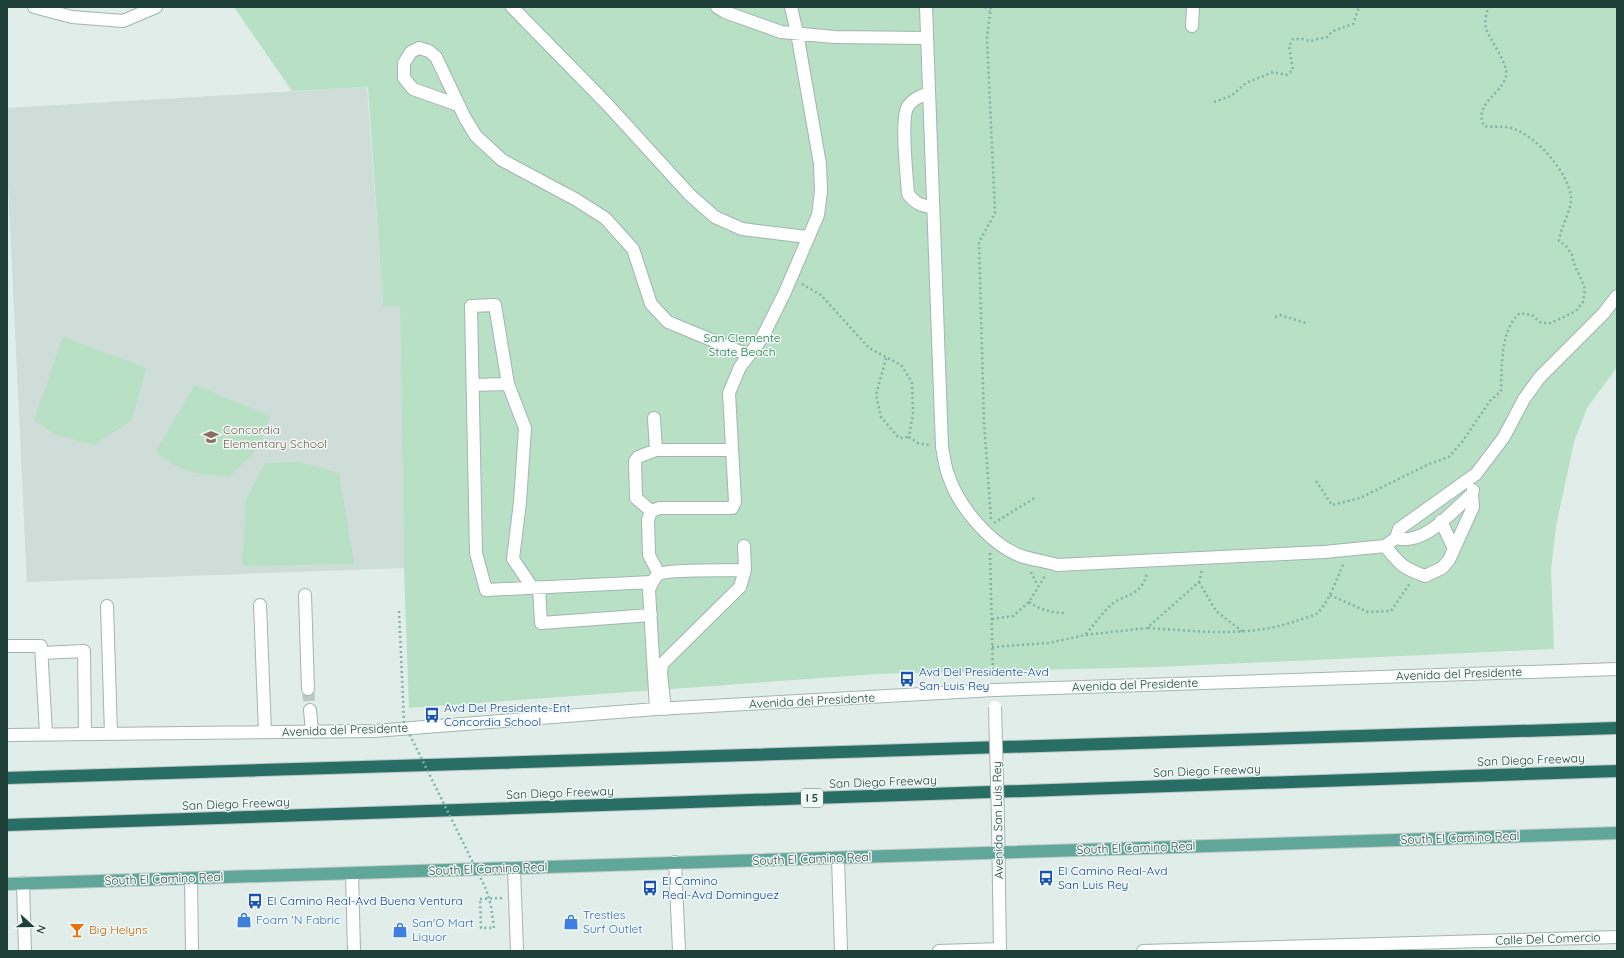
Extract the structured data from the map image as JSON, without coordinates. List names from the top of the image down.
{
  "streets": {
    "highway": ["San Diego Freeway", "I 5"],
    "main road": ["South El Camino Real"],
    "street": ["Avenida del Presidente", "Avenida San Luis Rey", "Calle Del Comercio"]
  },
  "crossings": [
    ["Avenida del Presidente", "Avenida San Luis Rey"],
    ["Avenida San Luis Rey", "South El Camino Real"]
  ],
  "parks": ["San Clemente State Beach"],
  "places": {
    "school or university": ["Concordia Elementary School"],
    "bus stop": [
      "Avd Del Presidente-Avd San Luis Rey",
      "Avd Del Presidente-Ent Concordia School",
      "El Camino Real-Avd San Luis Rey",
      "El Camino Real-Avd Dominguez",
      "El Camino Real-Avd Buena Ventura"
    ],
    "shop": ["Foam 'N Fabric", "Trestles Surf Outlet", "San'O Mart Liquor"],
    "bar": ["Big Helyns"]
  },
  "north": "right"
}
